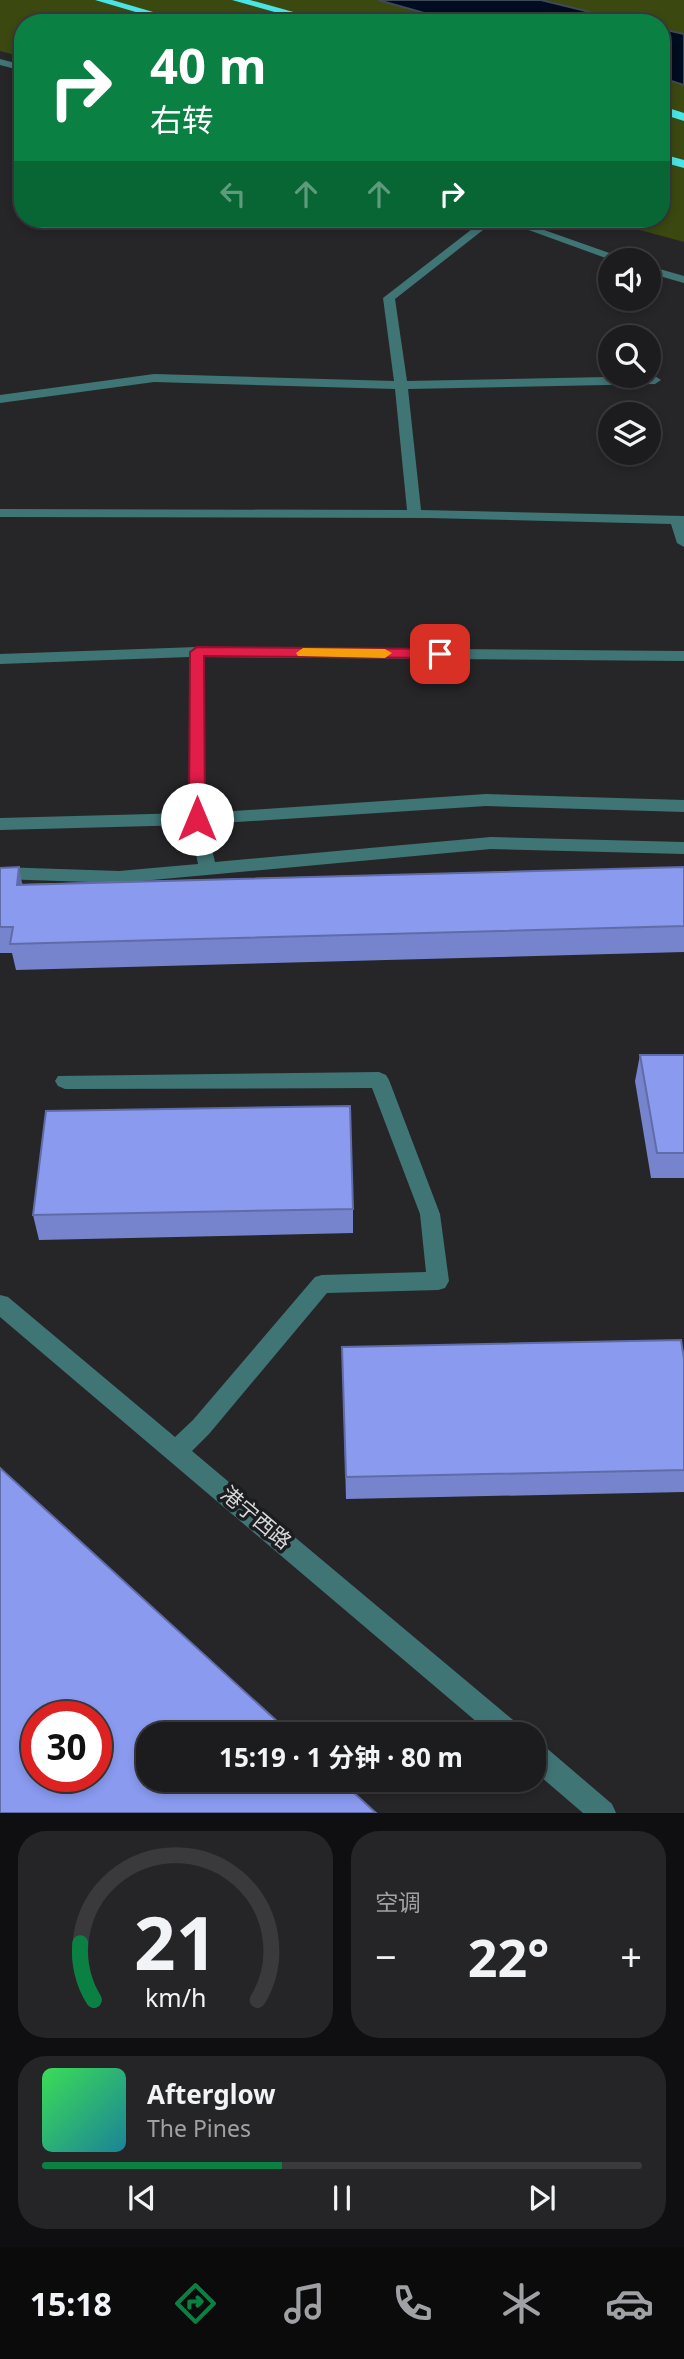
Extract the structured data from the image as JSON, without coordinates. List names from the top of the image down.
{
  "streets": {
    "street": ["港宁西路"]
  },
  "page": {
    "turn": ["40 m", "右转"],
    "limit": "30",
    "trip": "15:19 · 1 分钟 · 80 m",
    "tile": "空调",
    "heat": ["−", "22°", "+"],
    "song": ["Afterglow", "The Pines"],
    "tabs": "15:18",
    "gauge": ["21", "km/h"]
  }
}
